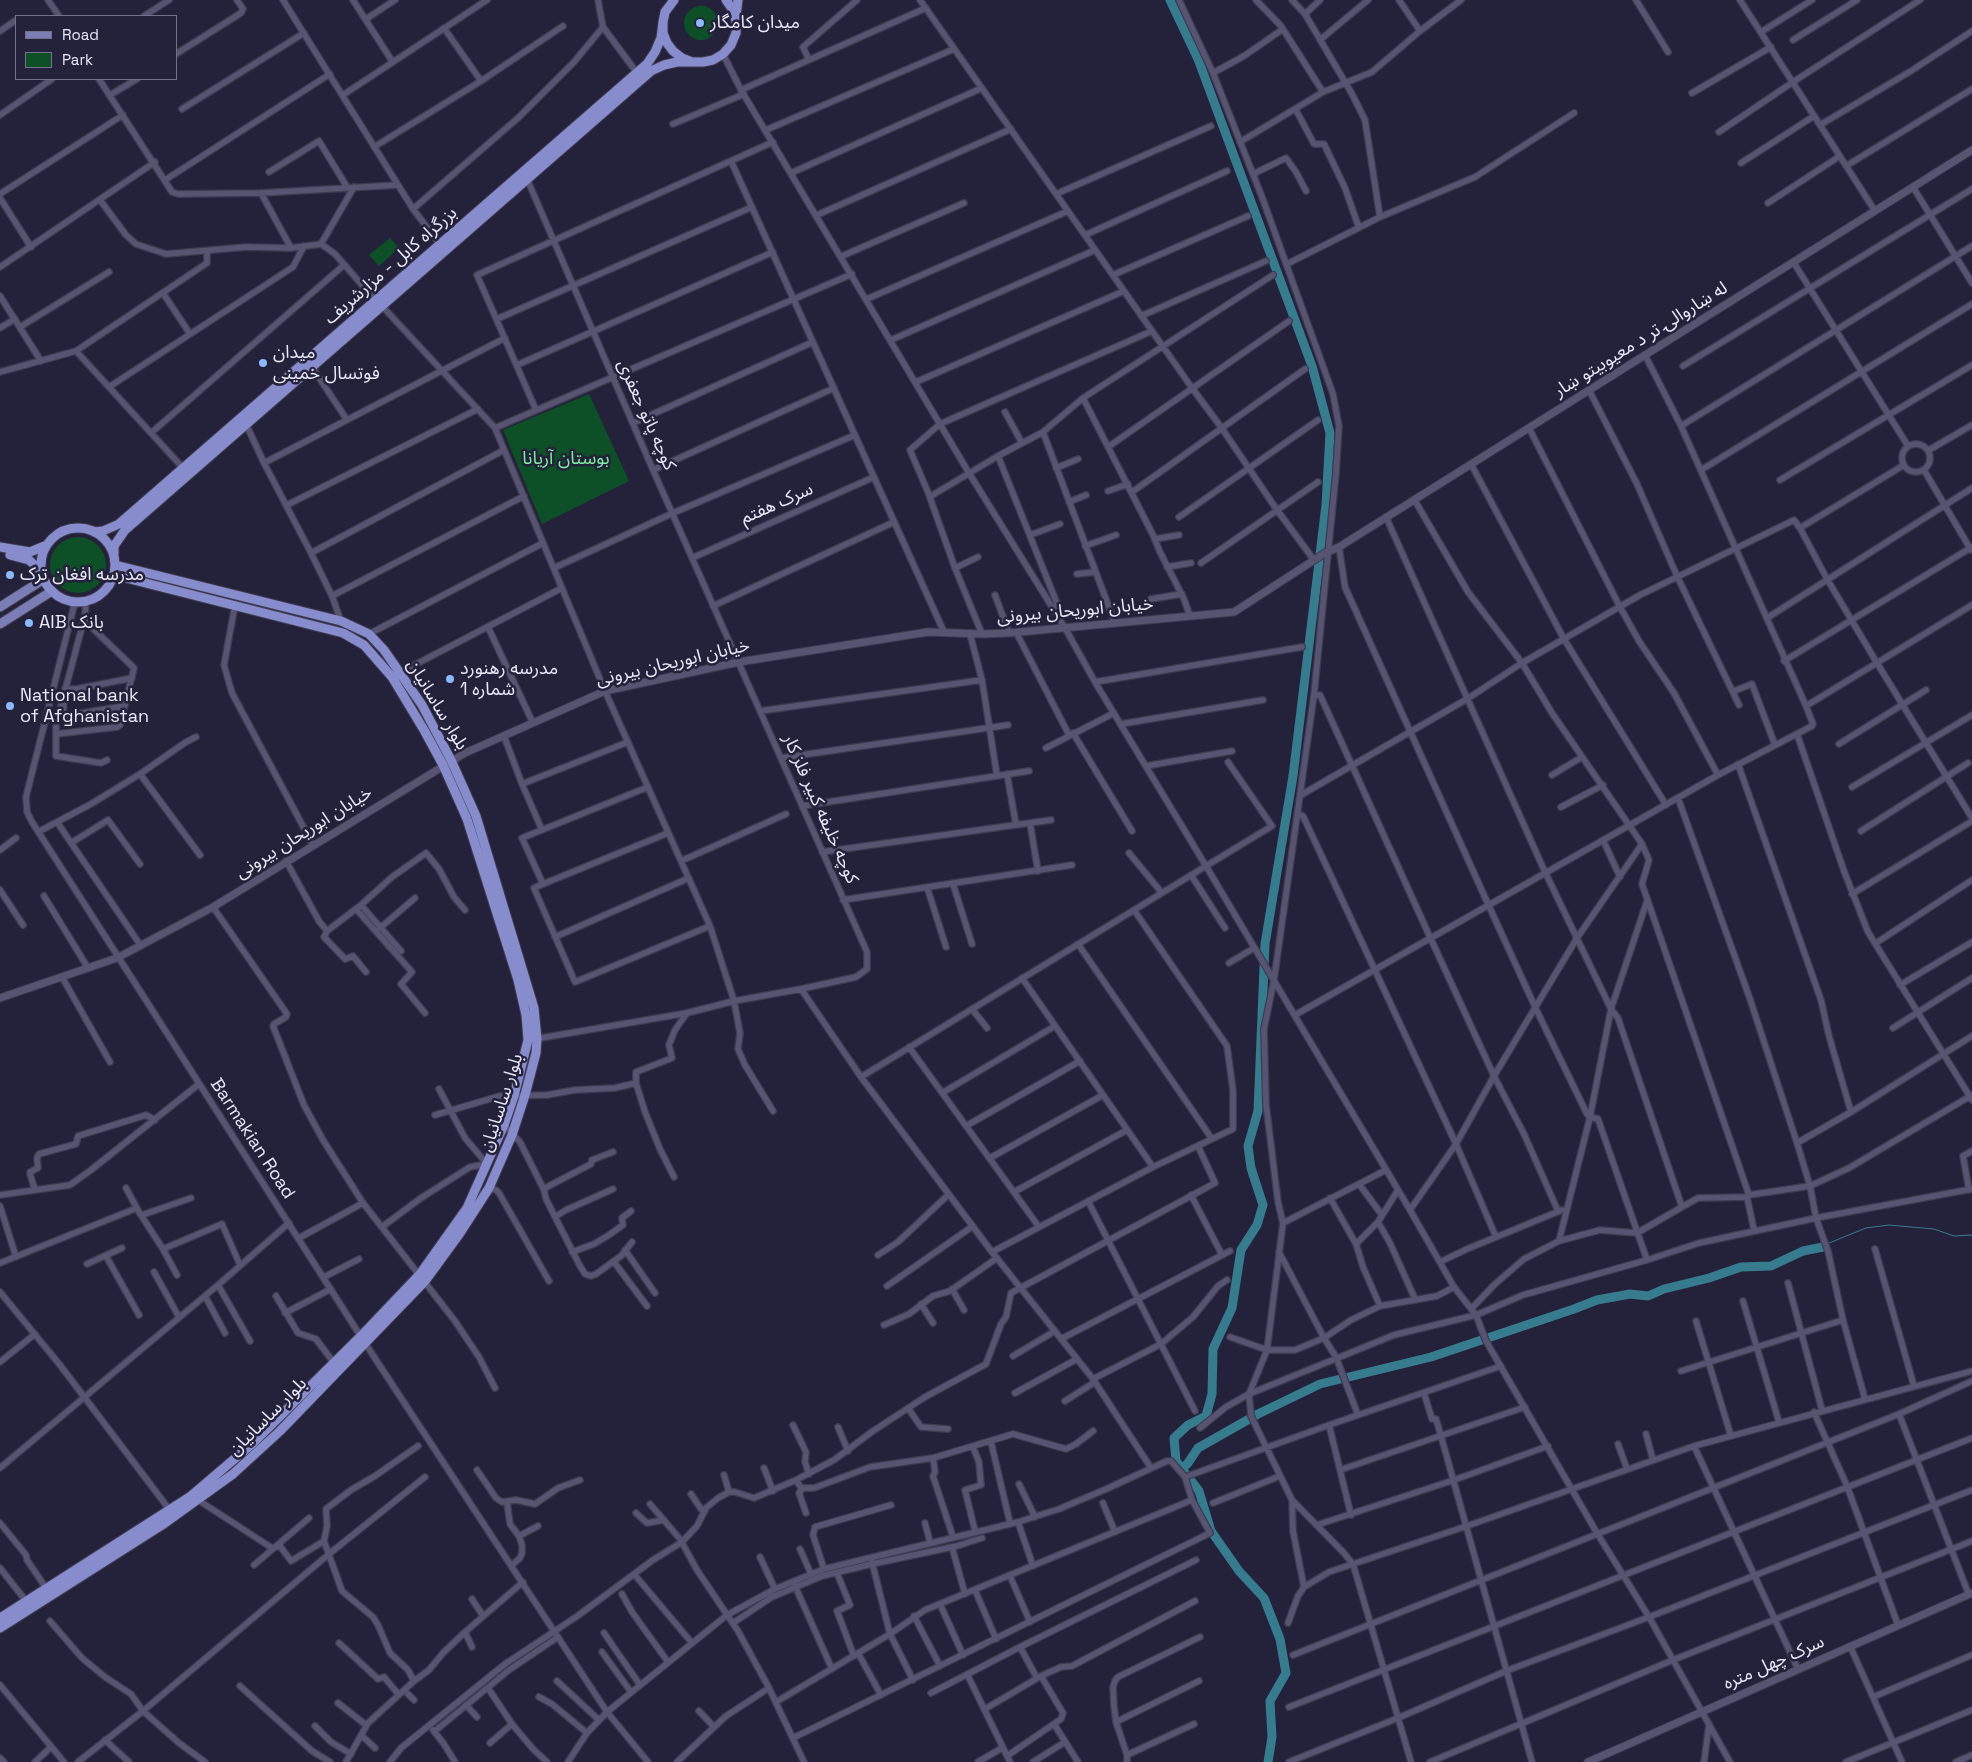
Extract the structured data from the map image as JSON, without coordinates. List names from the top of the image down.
{
  "streets": {
    "highway": ["بزرگراه کابل - مزارشریف", "بلوار ساسانیان"],
    "street": [
      "له ښاروالۍ تر د معیوبیتو ښار",
      "کوچه پاتو جعفری",
      "سرک هفتم",
      "خیابان ابوریحان بیرونی",
      "کوچه خلیفه کبیر فلز کار",
      "Barmakian Road",
      "سرک چهل متره"
    ]
  },
  "crossings": [
    ["بزرگراه کابل - مزارشریف", "کوچه پاتو جعفری"],
    ["بزرگراه کابل - مزارشریف", "بلوار ساسانیان"],
    ["بزرگراه کابل - مزارشریف", "Barmakian Road"],
    ["له ښاروالۍ تر د معیوبیتو ښار", "خیابان ابوریحان بیرونی"],
    ["کوچه پاتو جعفری", "سرک هفتم"],
    ["کوچه پاتو جعفری", "خیابان ابوریحان بیرونی"],
    ["کوچه پاتو جعفری", "کوچه خلیفه کبیر فلز کار"],
    ["خیابان ابوریحان بیرونی", "بلوار ساسانیان"],
    ["خیابان ابوریحان بیرونی", "کوچه خلیفه کبیر فلز کار"],
    ["خیابان ابوریحان بیرونی", "Barmakian Road"],
    ["بلوار ساسانیان", "Barmakian Road"]
  ],
  "parks": ["بوستان آریانا"],
  "places": [
    "میدان کامگار",
    "میدان فوتسال خمینی",
    "مدرسه افغان ترک",
    "AIB بانک",
    "مدرسه رهنورد شماره 1",
    "National bank of Afghanistan"
  ],
  "legend": ["Road", "Park"]
}
